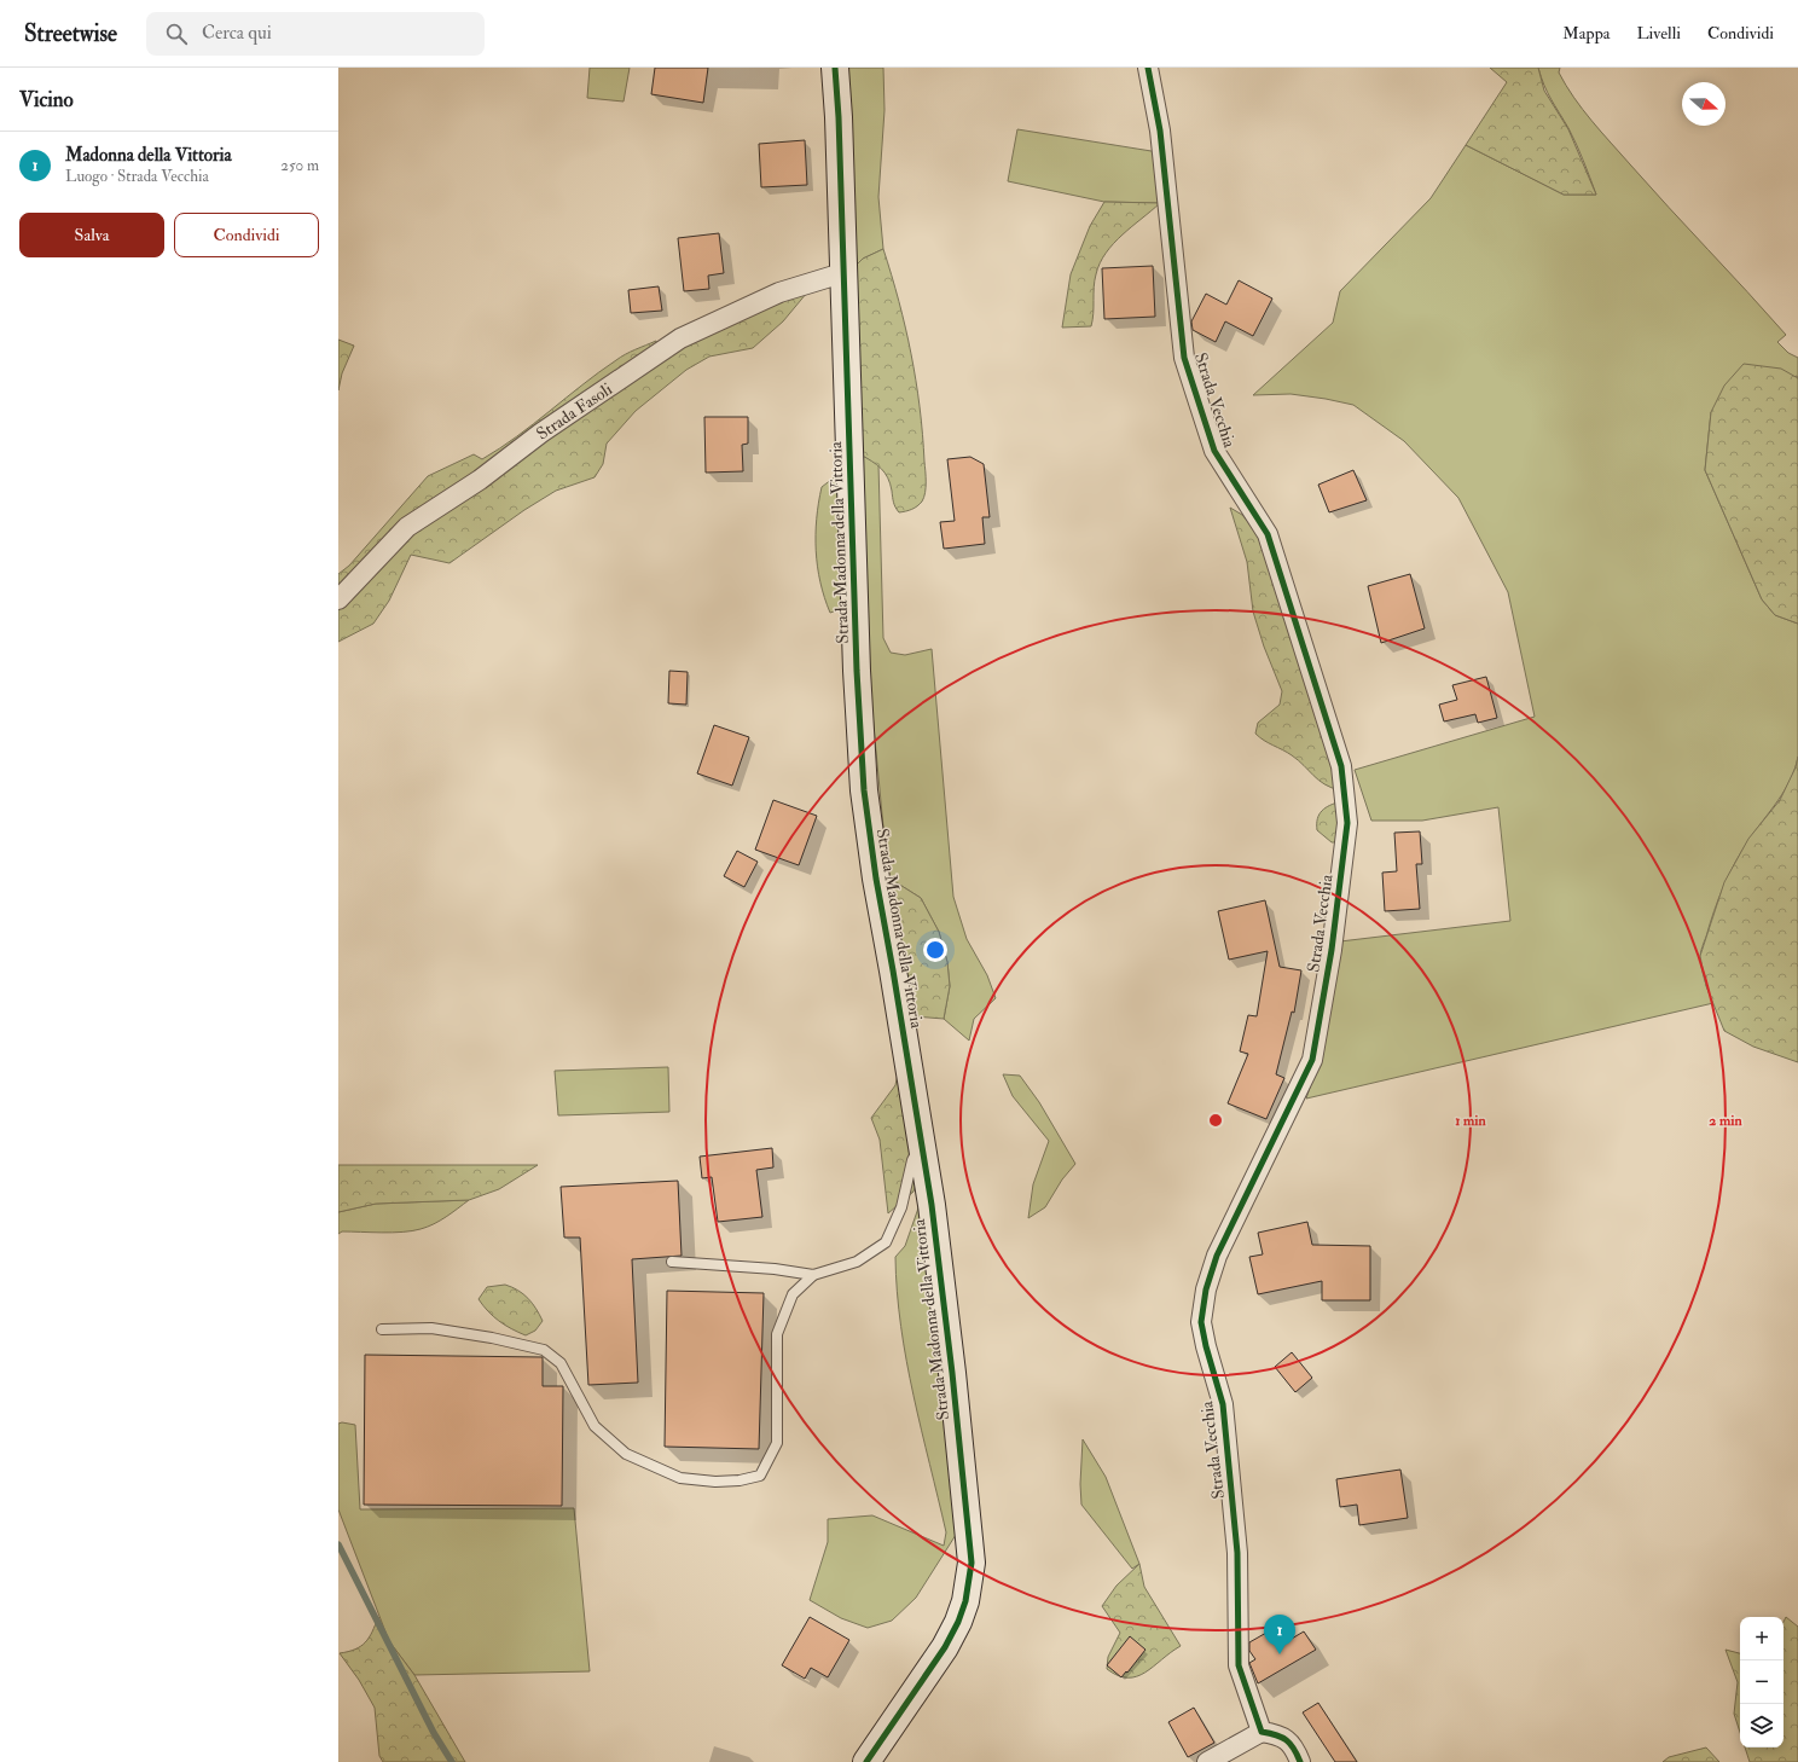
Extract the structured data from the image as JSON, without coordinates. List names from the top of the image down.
{
  "streets": {
    "street": ["Strada Vecchia", "Strada Fasoli", "Strada Madonna della Vittoria"]
  },
  "crossings": [
    ["Strada Fasoli", "Strada Madonna della Vittoria"]
  ],
  "north": "right",
  "page": {
    "header": "Streetwise",
    "search": "Cerca qui",
    "nav": ["Mappa", "Livelli", "Condividi"],
    "heading": "Vicino",
    "list": [
      {
        "mark": "1",
        "name": "Madonna della Vittoria",
        "note": "Luogo · Strada Vecchia",
        "value": "250 m"
      }
    ],
    "buttons": ["Salva", "Condividi"],
    "pins": "1",
    "map_buttons": ["+", "−"]
  },
  "rings": ["1 min", "2 min"]
}
